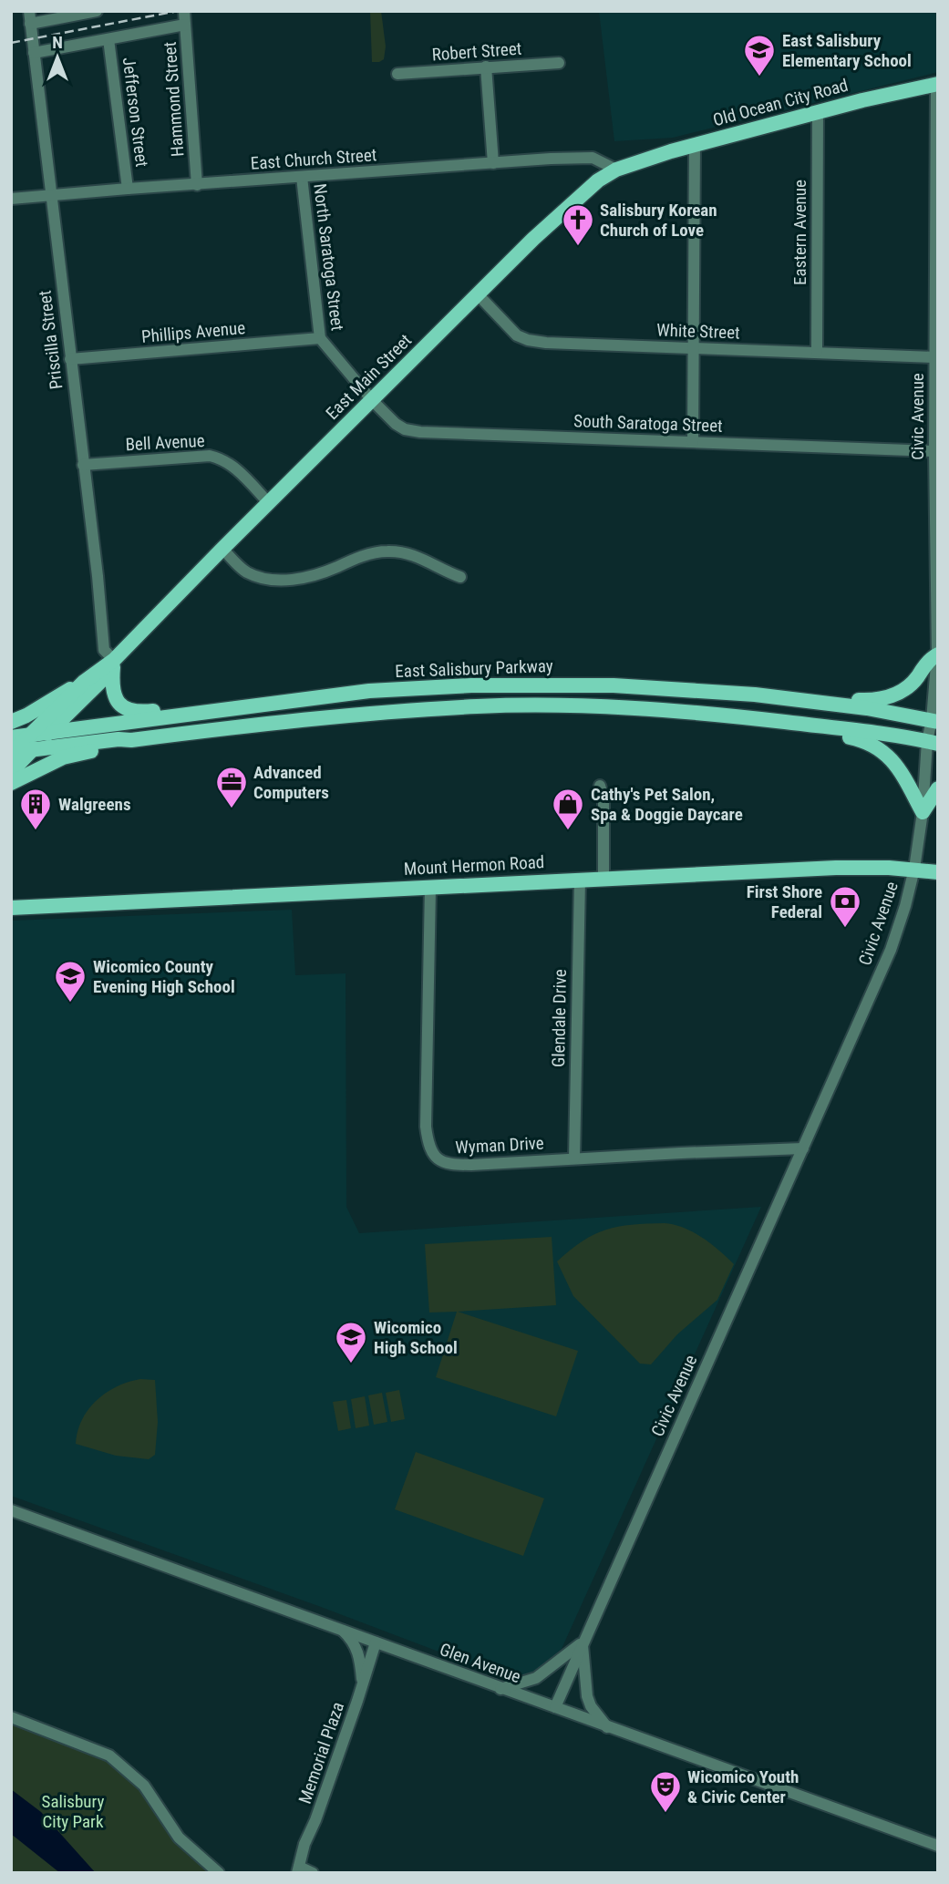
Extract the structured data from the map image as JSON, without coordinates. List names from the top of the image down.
{
  "streets": {
    "main road": [
      "Old Ocean City Road",
      "East Main Street",
      "East Salisbury Parkway",
      "Mount Hermon Road"
    ],
    "street": [
      "Robert Street",
      "Hammond Street",
      "Jefferson Street",
      "East Church Street",
      "Eastern Avenue",
      "North Saratoga Street",
      "White Street",
      "Phillips Avenue",
      "Priscilla Street",
      "Civic Avenue",
      "South Saratoga Street",
      "Bell Avenue",
      "Glendale Drive",
      "Wyman Drive",
      "Glen Avenue",
      "Memorial Plaza"
    ]
  },
  "crossings": [
    ["Hammond Street", "East Church Street"],
    ["Old Ocean City Road", "Eastern Avenue"],
    ["Old Ocean City Road", "East Main Street"],
    ["Old Ocean City Road", "Civic Avenue"],
    ["Jefferson Street", "East Church Street"],
    ["East Church Street", "North Saratoga Street"],
    ["East Church Street", "Priscilla Street"],
    ["East Church Street", "East Main Street"],
    ["Eastern Avenue", "White Street"],
    ["North Saratoga Street", "Phillips Avenue"],
    ["North Saratoga Street", "East Main Street"],
    ["North Saratoga Street", "South Saratoga Street"],
    ["White Street", "East Main Street"],
    ["White Street", "Civic Avenue"],
    ["Phillips Avenue", "Priscilla Street"],
    ["Priscilla Street", "East Main Street"],
    ["Priscilla Street", "Bell Avenue"],
    ["East Main Street", "South Saratoga Street"],
    ["East Main Street", "Bell Avenue"],
    ["East Main Street", "East Salisbury Parkway"],
    ["Civic Avenue", "South Saratoga Street"],
    ["Civic Avenue", "East Salisbury Parkway"],
    ["Civic Avenue", "Mount Hermon Road"],
    ["Civic Avenue", "Wyman Drive"],
    ["Civic Avenue", "Glen Avenue"],
    ["Mount Hermon Road", "Glendale Drive"],
    ["Mount Hermon Road", "Wyman Drive"],
    ["Glendale Drive", "Wyman Drive"],
    ["Glen Avenue", "Memorial Plaza"]
  ],
  "parks": ["Salisbury City Park"],
  "places": {
    "school or university": ["East Salisbury Elementary School", "Wicomico County Evening High School", "Wicomico High School"],
    "church": ["Salisbury Korean Church of Love"],
    "office": ["Advanced Computers"],
    "building": ["Walgreens"],
    "shop": ["Cathy's Pet Salon, Spa & Doggie Daycare"],
    "bank": ["First Shore Federal"],
    "theatre": ["Wicomico Youth & Civic Center"]
  },
  "north": "top"
}
